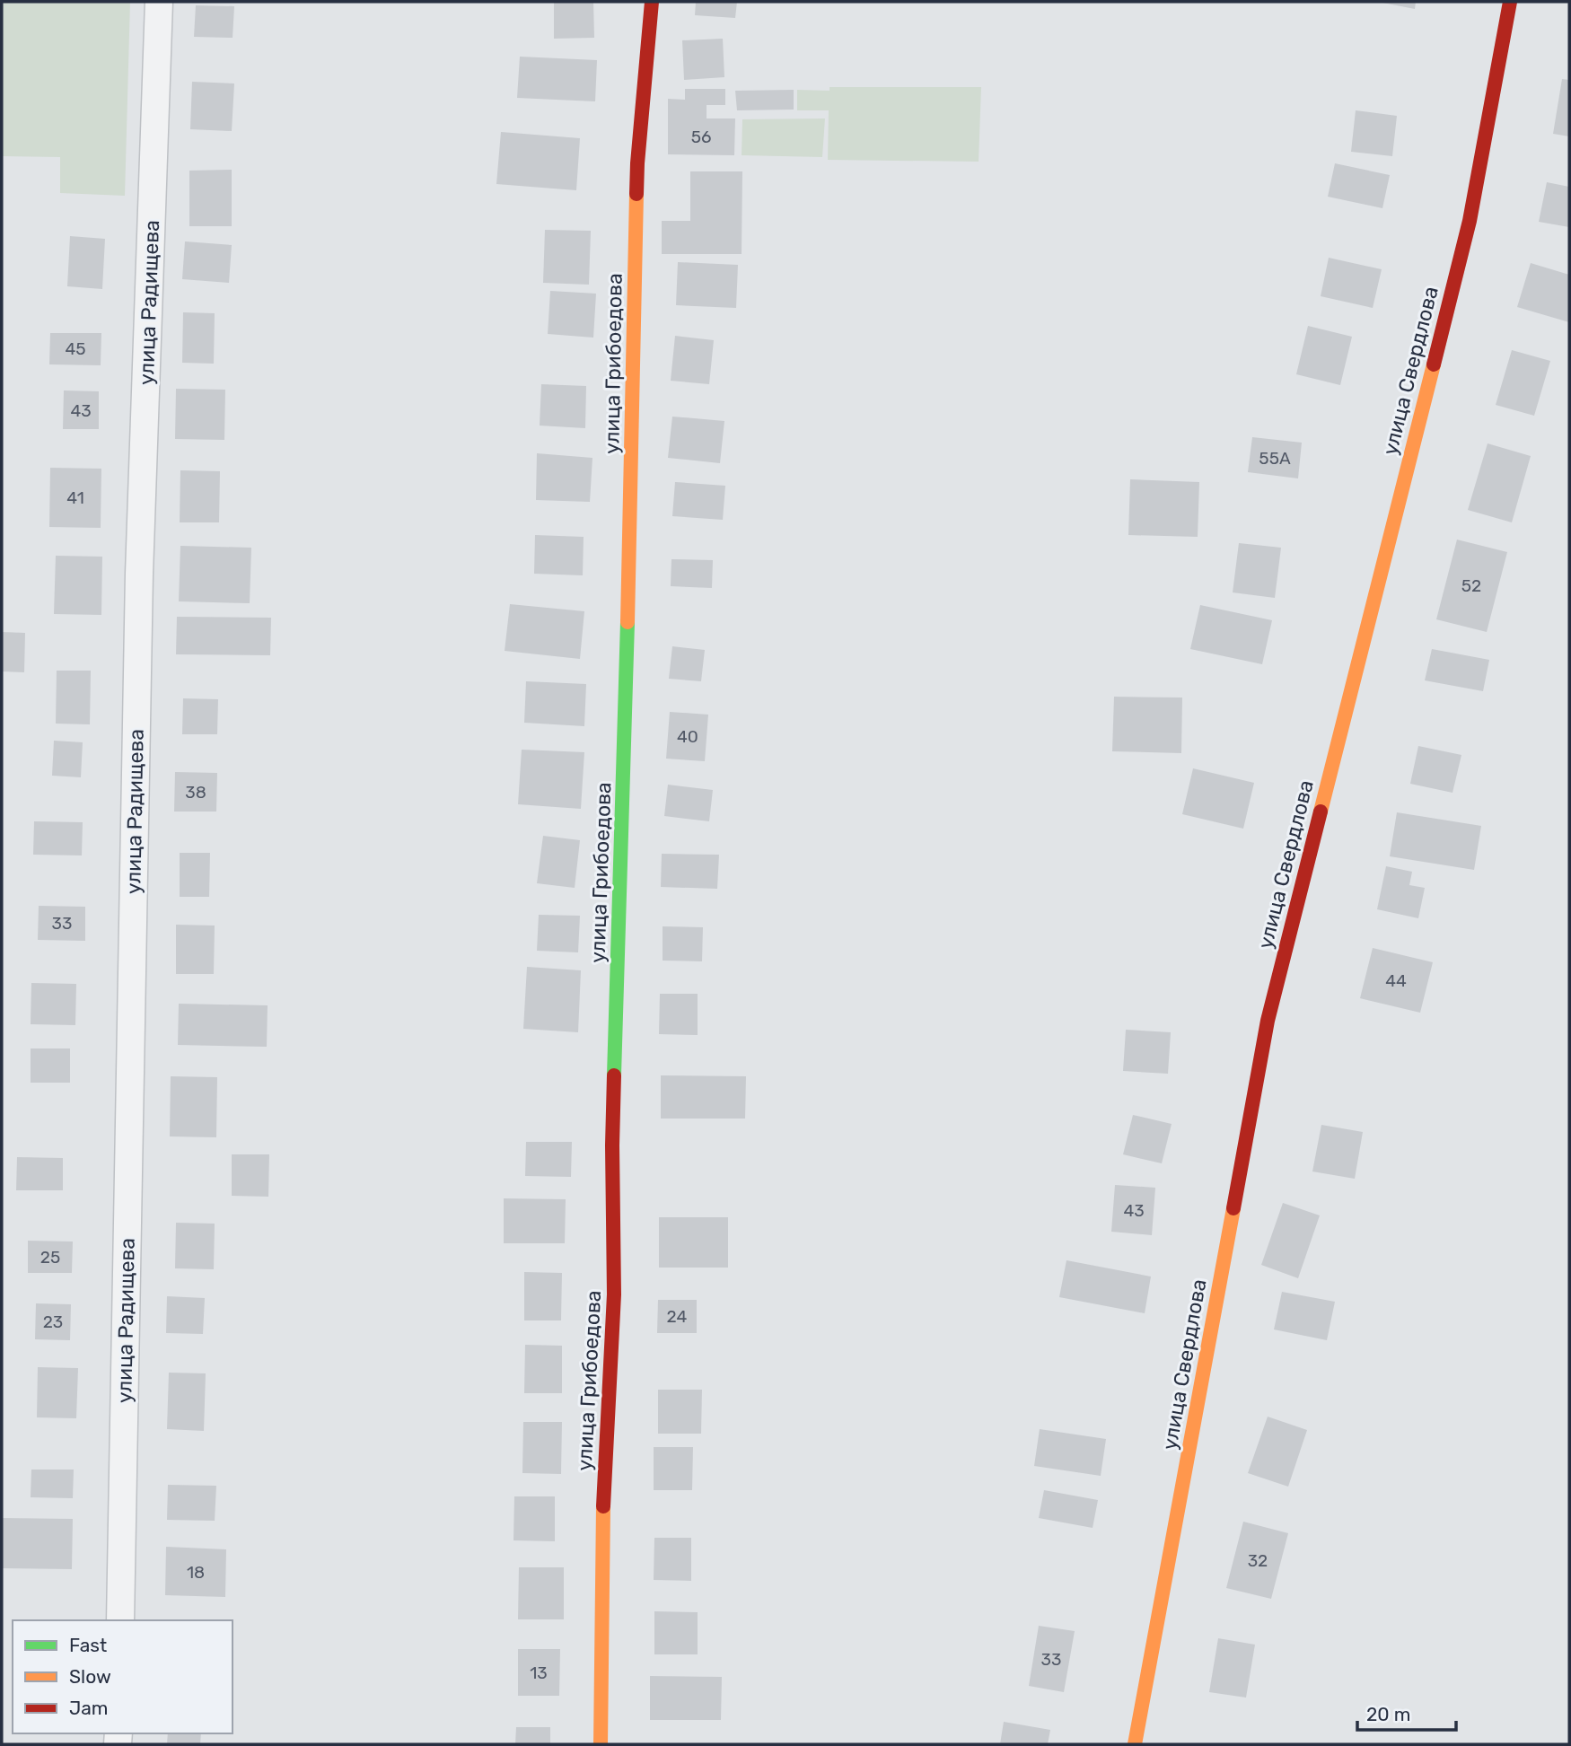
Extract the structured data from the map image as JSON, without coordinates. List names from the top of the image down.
{
  "streets": {
    "street": ["улица Радищева", "улица Грибоедова", "улица Свердлова"]
  },
  "house_numbers": [
    "56",
    "45",
    "43",
    "55А",
    "41",
    "52",
    "40",
    "38",
    "33",
    "44",
    "43",
    "25",
    "24",
    "23",
    "32",
    "18",
    "33",
    "13"
  ],
  "legend": ["Fast", "Slow", "Jam"],
  "scale_bar": "20 m"
}
